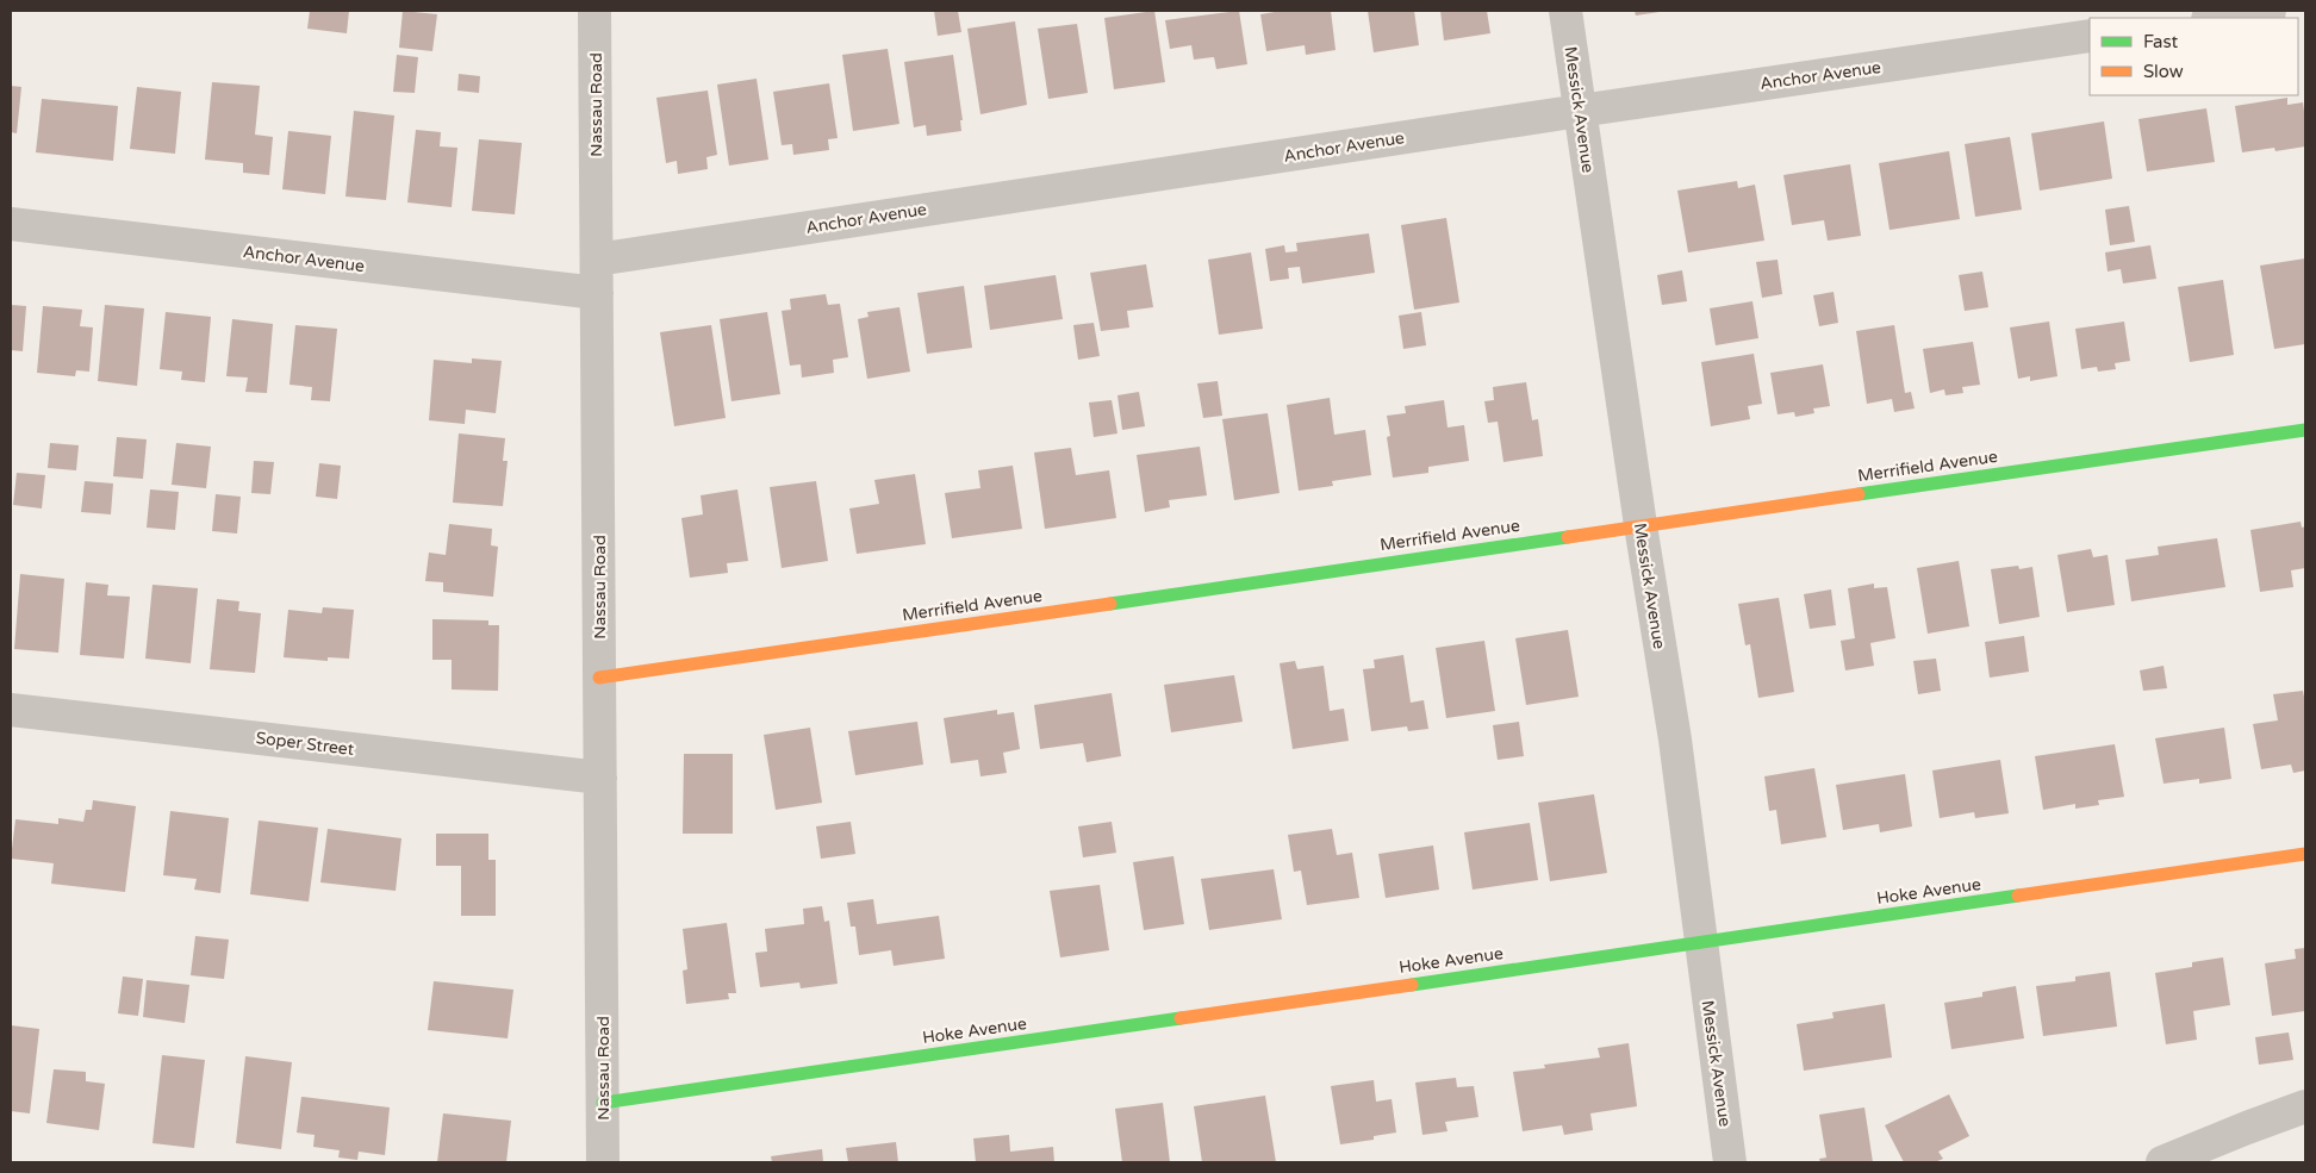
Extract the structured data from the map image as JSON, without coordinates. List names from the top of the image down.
{
  "streets": {
    "street": [
      "Anchor Avenue",
      "Nassau Road",
      "Messick Avenue",
      "Merrifield Avenue",
      "Soper Street",
      "Hoke Avenue"
    ]
  },
  "crossings": [
    ["Anchor Avenue", "Nassau Road"],
    ["Anchor Avenue", "Messick Avenue"],
    ["Nassau Road", "Merrifield Avenue"],
    ["Nassau Road", "Soper Street"],
    ["Nassau Road", "Hoke Avenue"],
    ["Messick Avenue", "Merrifield Avenue"],
    ["Messick Avenue", "Hoke Avenue"]
  ],
  "legend": ["Fast", "Slow"]
}
